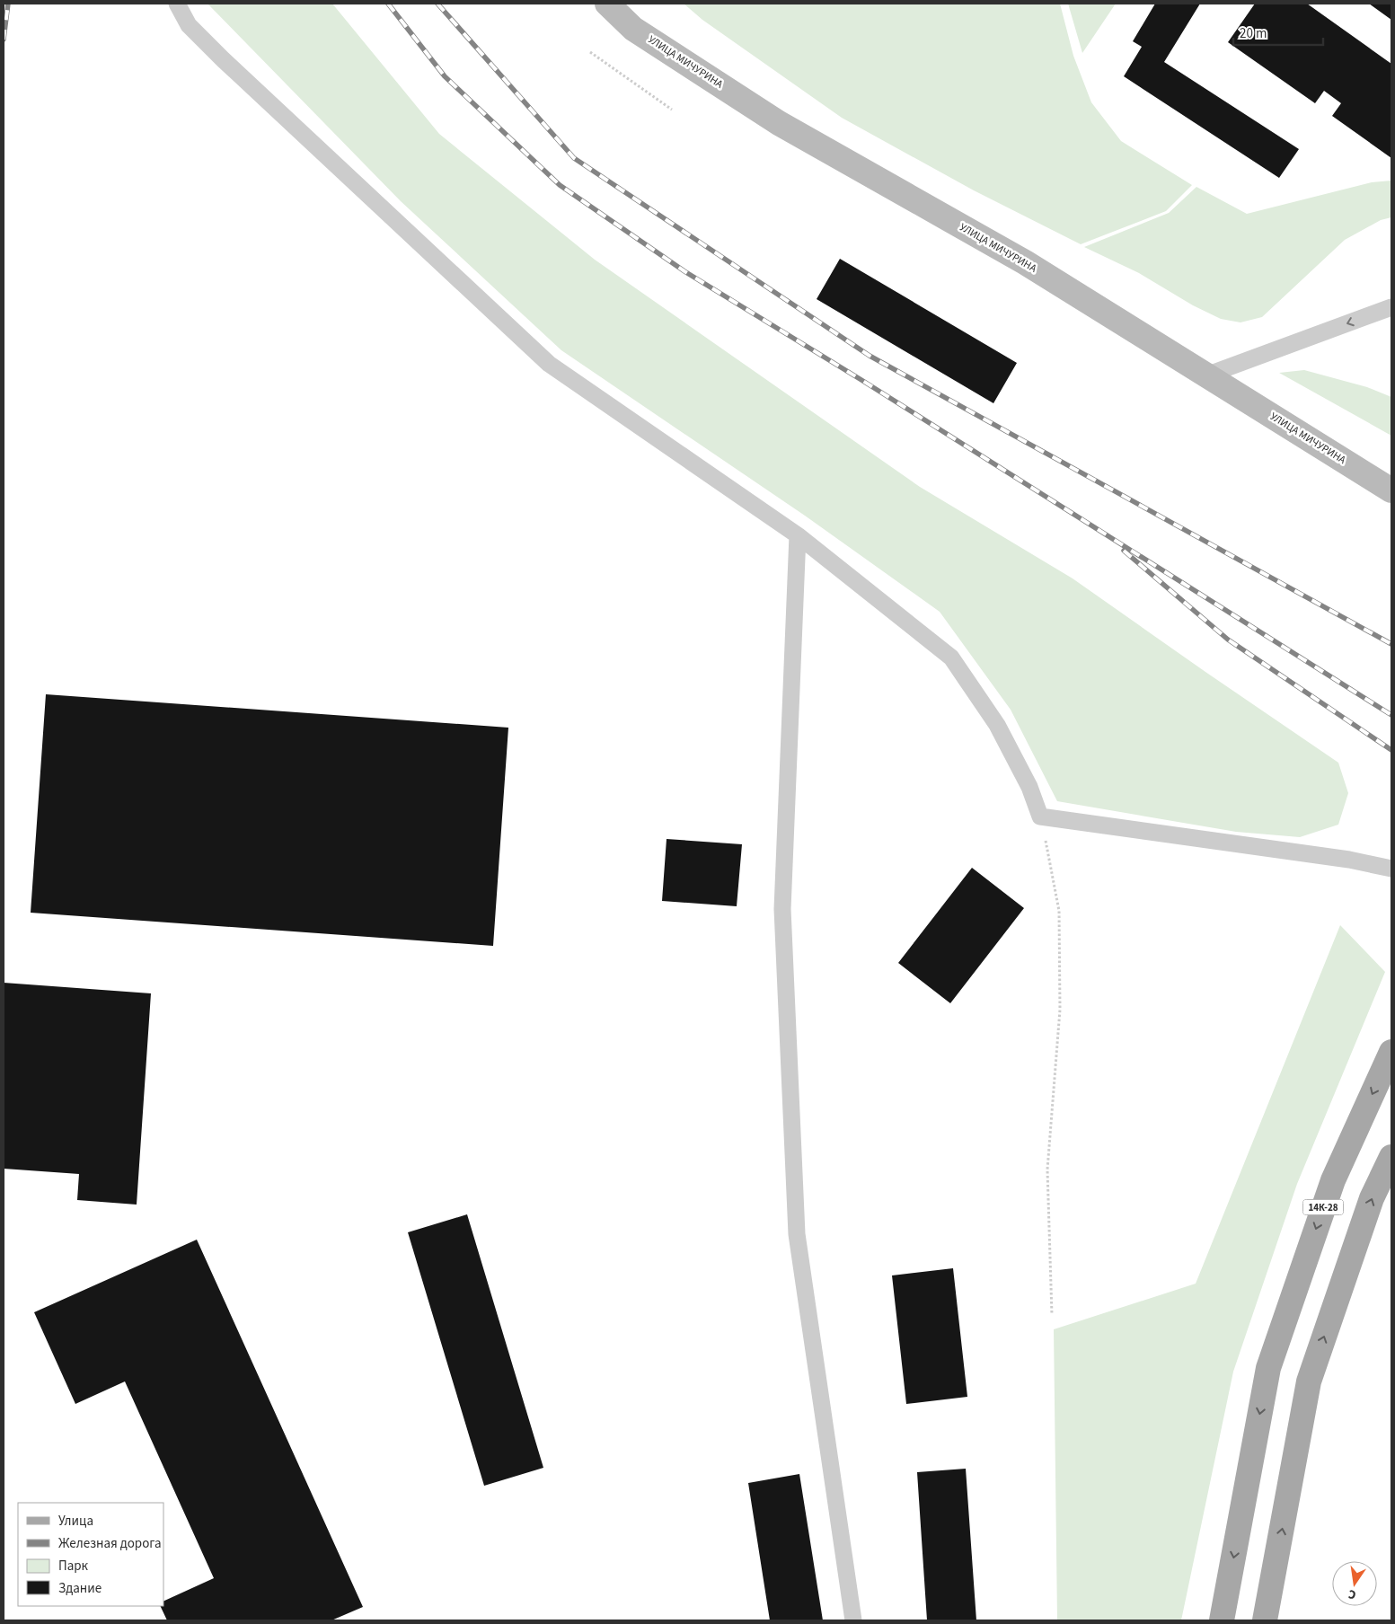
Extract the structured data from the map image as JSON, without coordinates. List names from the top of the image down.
{
  "streets": {
    "main road": ["УЛИЦА МИЧУРИНА", "14К-28"]
  },
  "legend": [
    "Улица",
    "Железная дорога",
    "Парк",
    "Здание"
  ],
  "scale_bar": "20 m",
  "north": "bottom"
}
